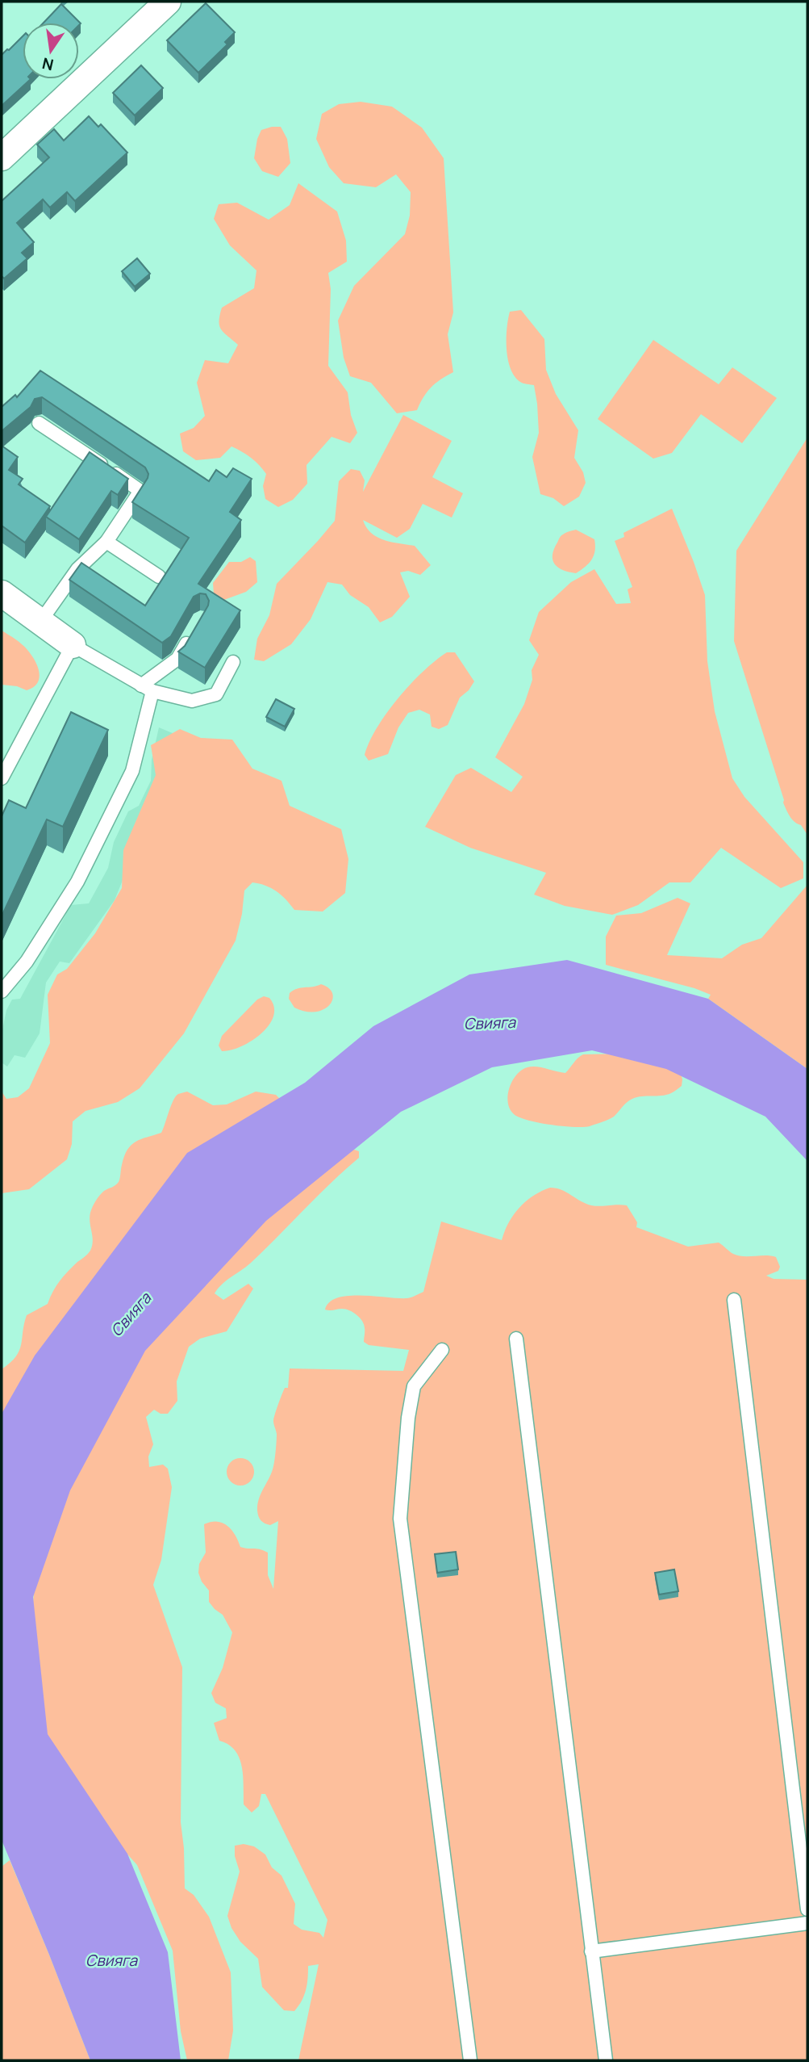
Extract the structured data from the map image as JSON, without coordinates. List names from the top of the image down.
{
  "water": ["Свияга"],
  "north": "bottom"
}
